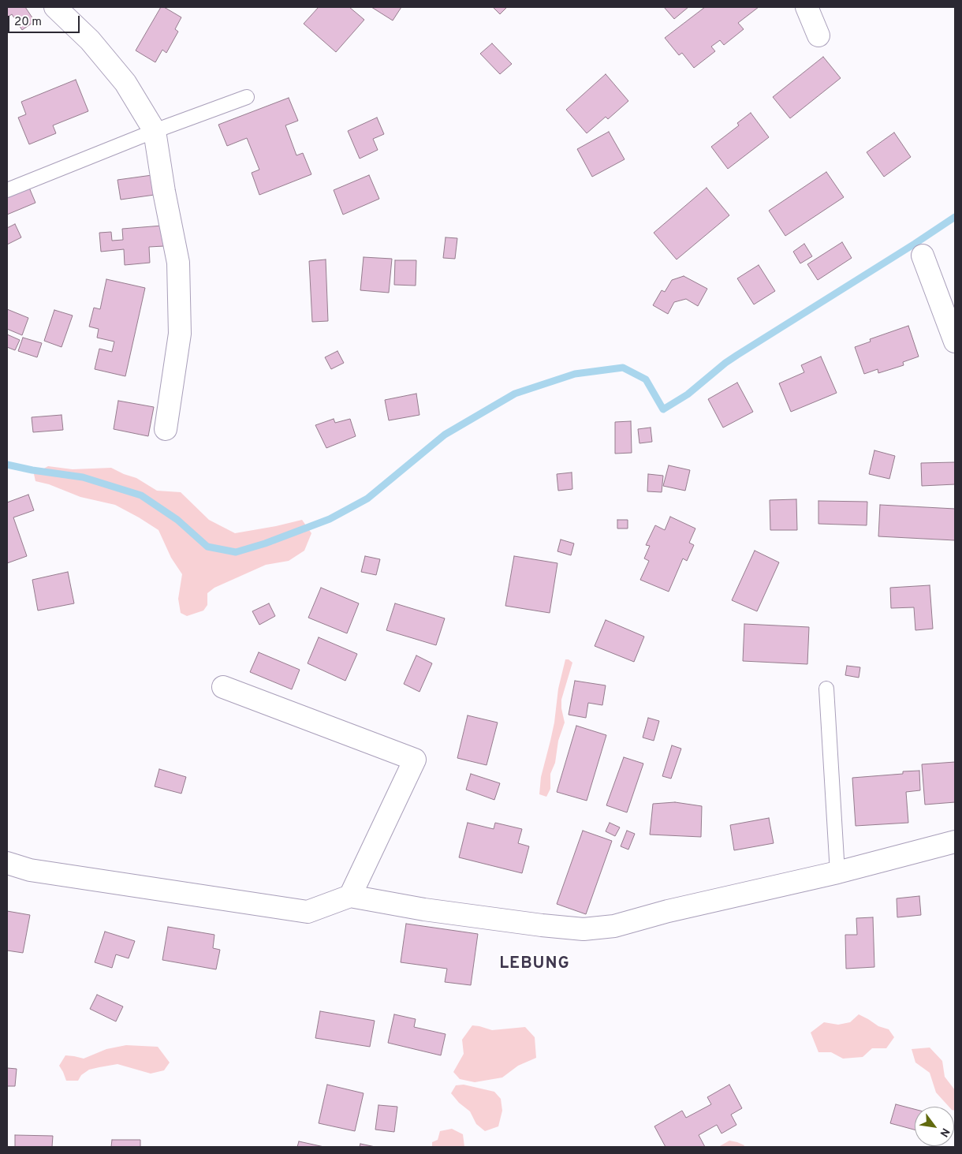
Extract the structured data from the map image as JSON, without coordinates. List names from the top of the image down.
{
  "districts": ["LEBUNG"],
  "scale_bar": "20 m",
  "north": "bottom right"
}
